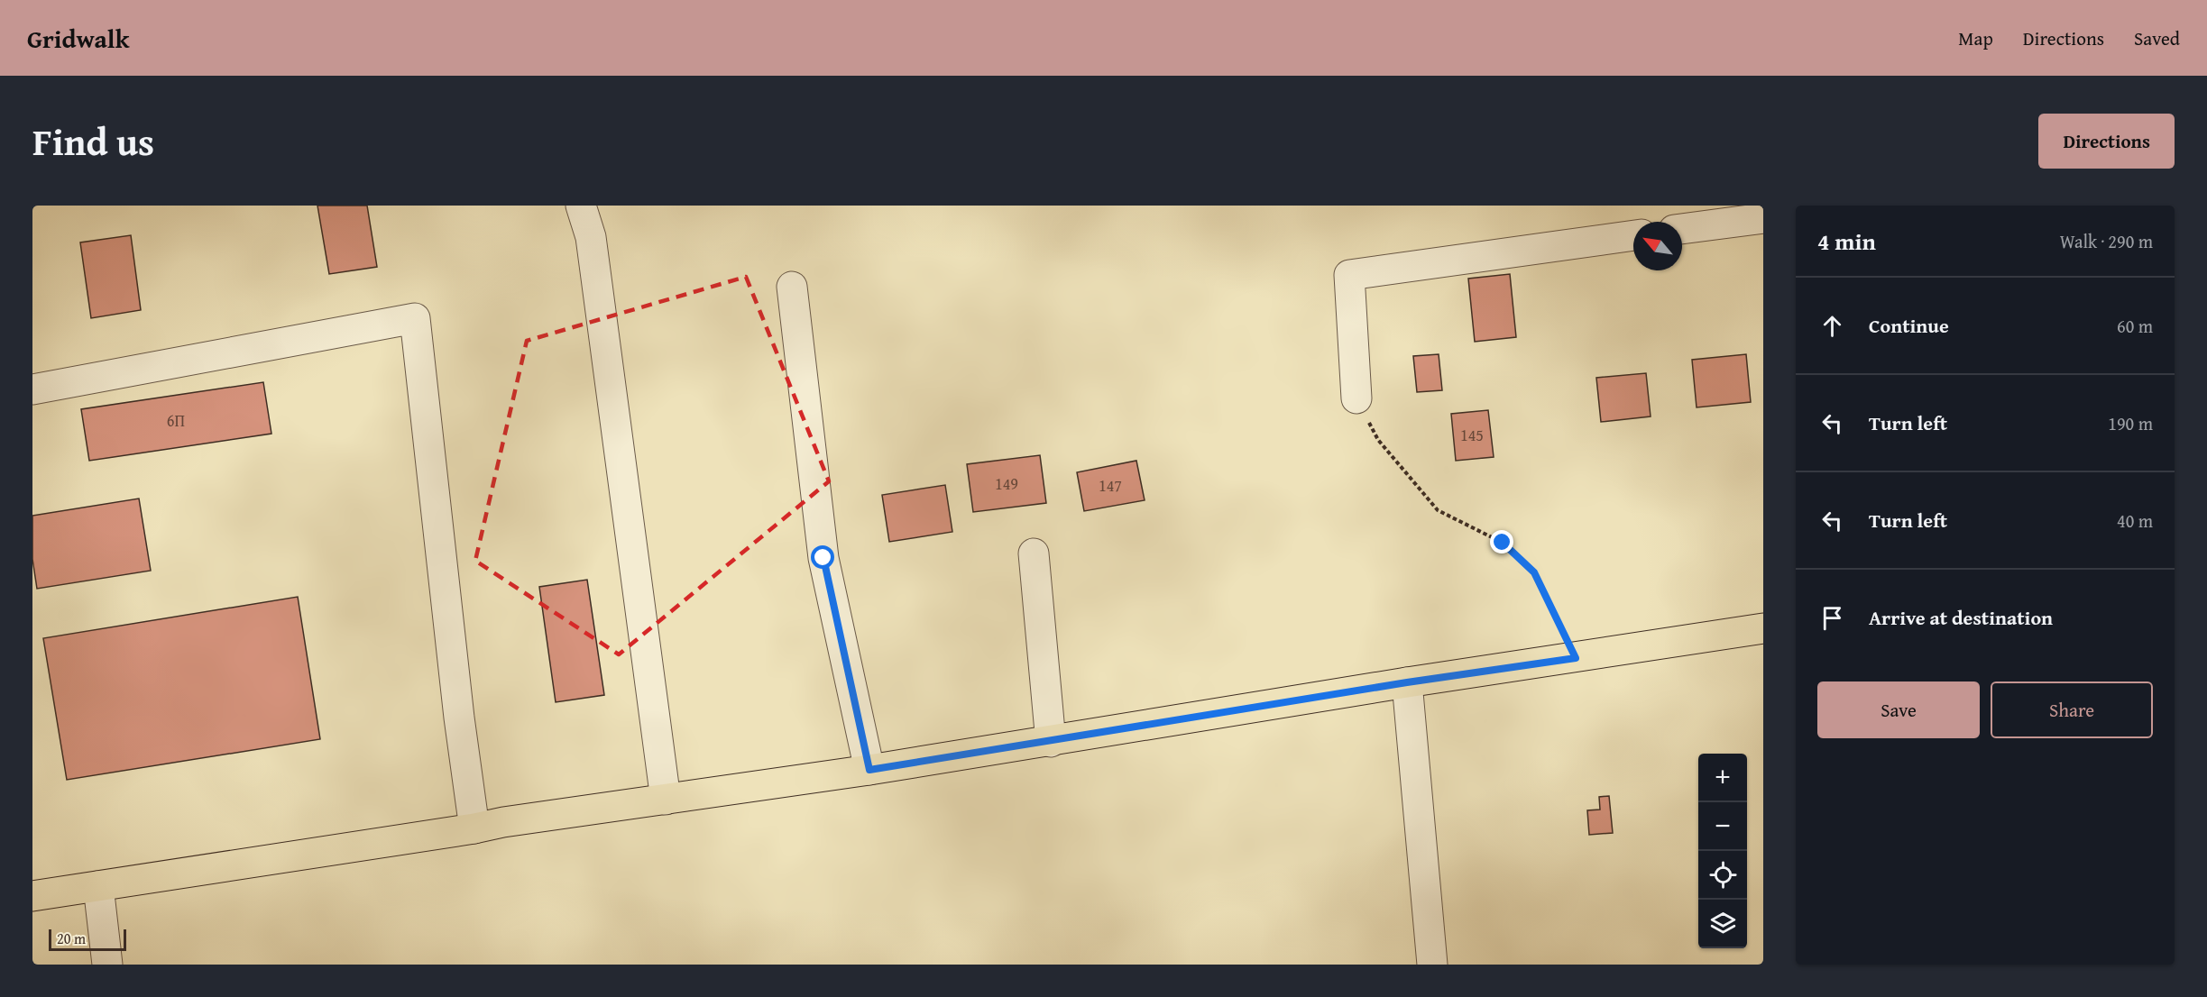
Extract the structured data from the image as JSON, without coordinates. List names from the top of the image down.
{
  "house_numbers": [
    "6П",
    "145",
    "149",
    "147"
  ],
  "scale_bar": "20 m",
  "north": "top left",
  "page": {
    "header": "Gridwalk",
    "nav": ["Map", "Directions", "Saved"],
    "title": "Find us",
    "buttons": [
      "Directions",
      ["Save", "Share"]
    ],
    "heading": ["4 min", "Walk · 290 m"],
    "list": [
      ["Continue", "60 m"],
      ["Turn left", "190 m"],
      ["Turn left", "40 m"],
      "Arrive at destination"
    ],
    "map_buttons": ["+", "−"],
    "scale": "20 m"
  }
}
